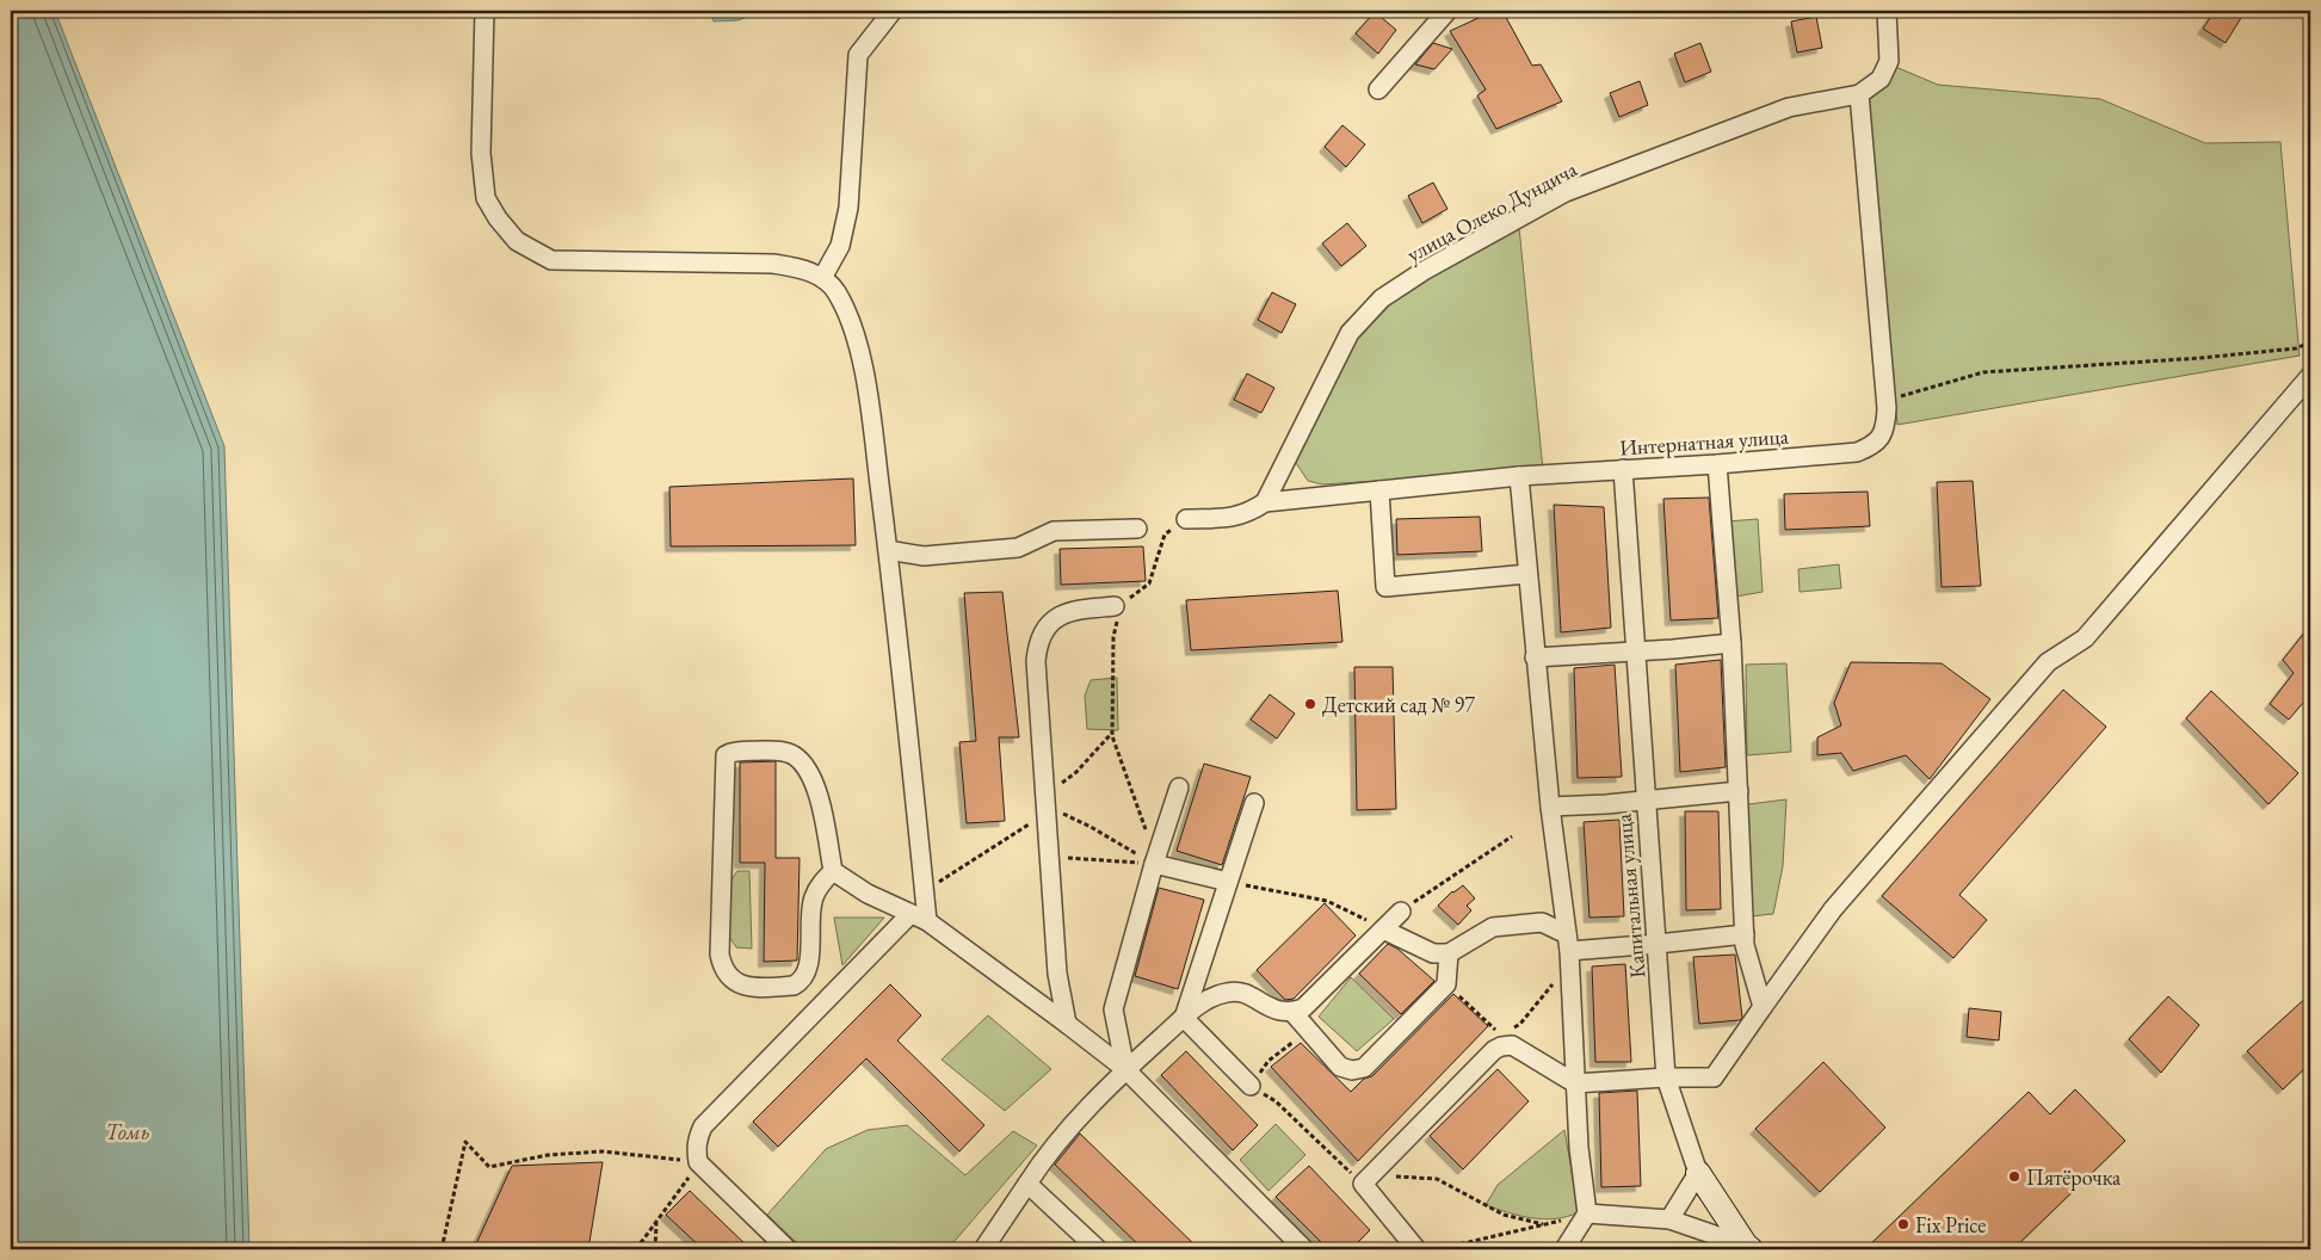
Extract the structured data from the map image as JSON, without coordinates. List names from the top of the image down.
{
  "streets": {
    "street": ["улица Олеко Дундича", "Интернатная улица", "Капитальная улица"]
  },
  "crossings": [
    ["улица Олеко Дундича", "Интернатная улица"],
    ["Интернатная улица", "Капитальная улица"]
  ],
  "water": ["Томь"],
  "places": ["Детский сад № 97", "Пятёрочка", "Fix Price"]
}
